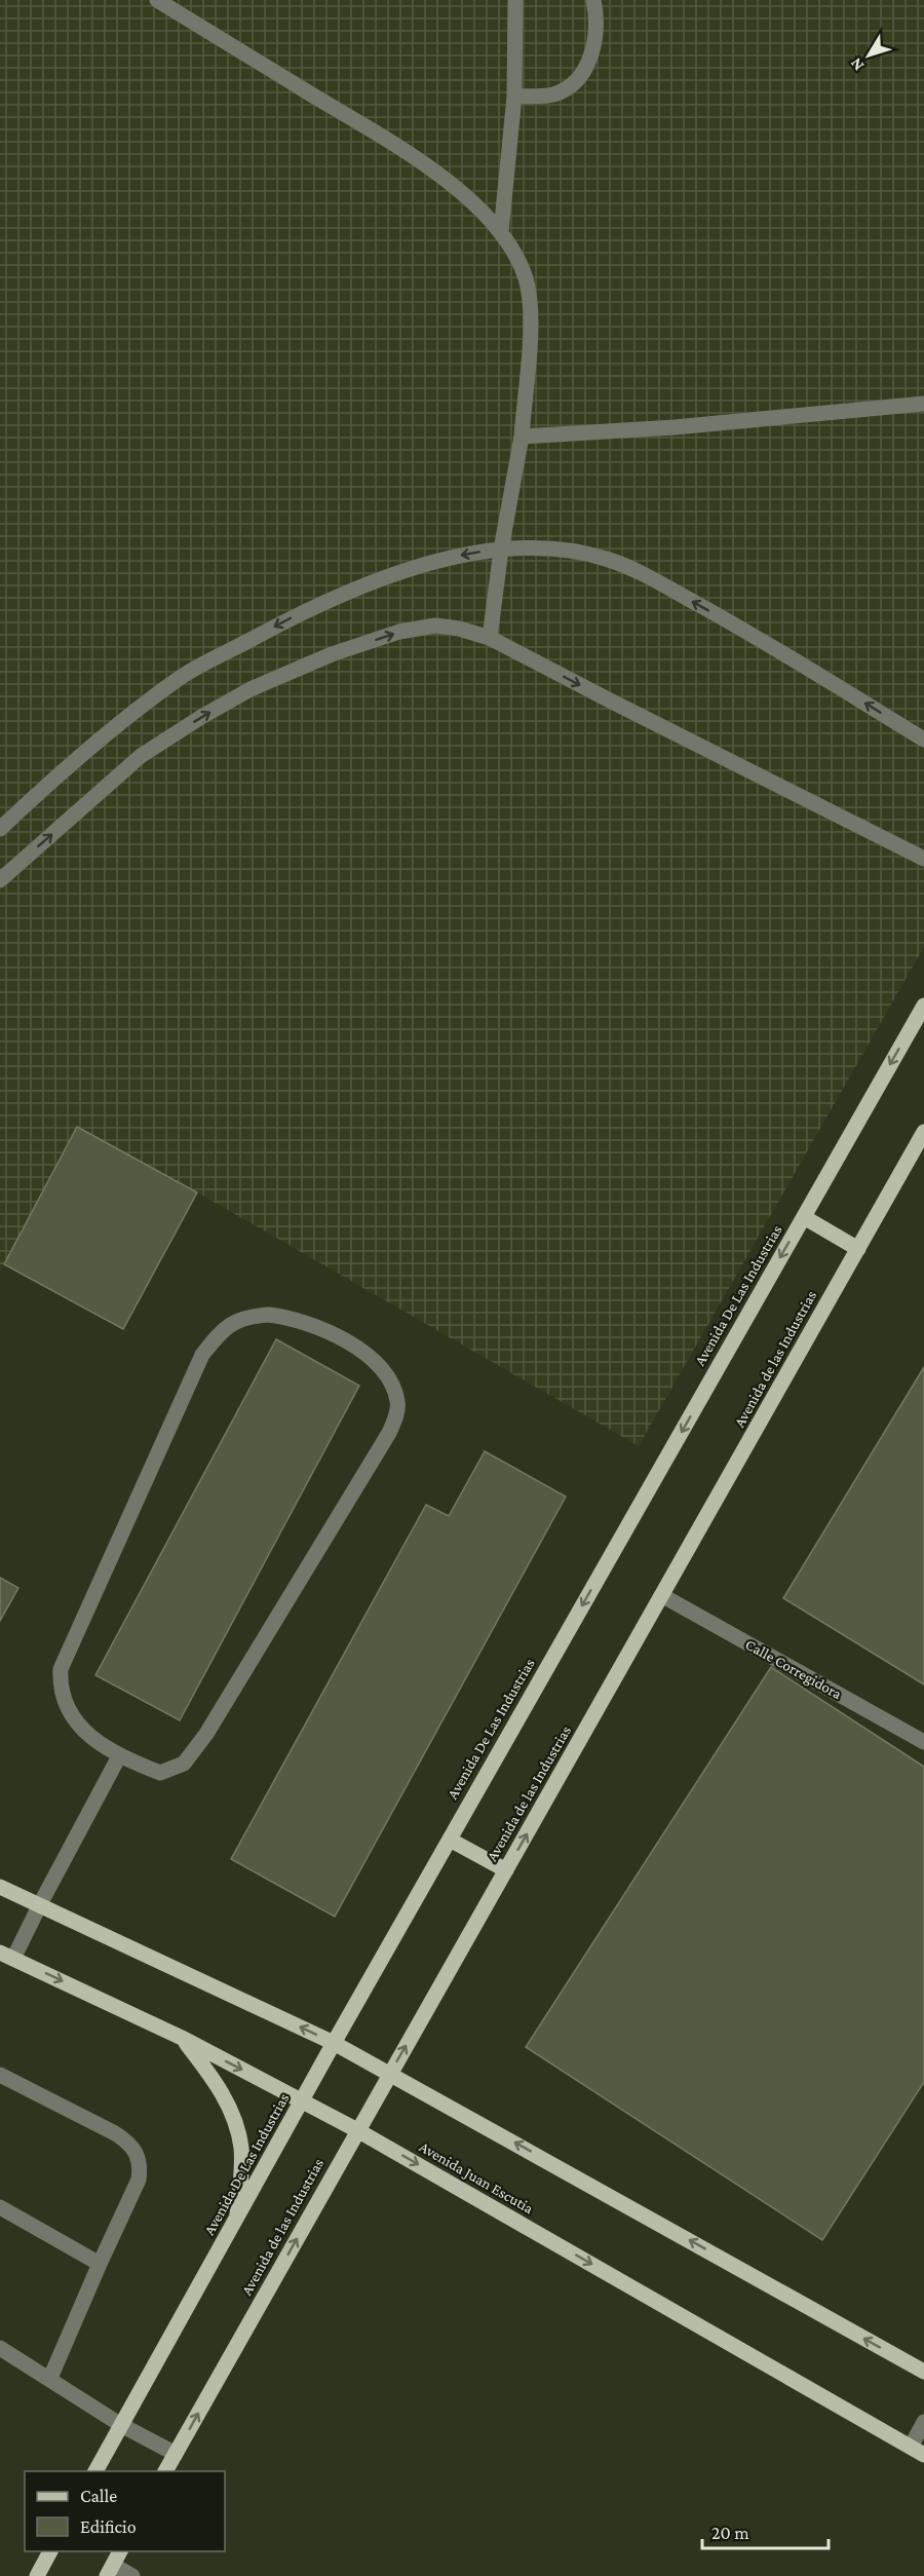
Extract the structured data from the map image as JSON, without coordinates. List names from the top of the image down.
{
  "streets": {
    "main road": ["Avenida De Las Industrias", "Avenida de las Industrias", "Avenida Juan Escutia"],
    "street": ["Calle Corregidora"]
  },
  "crossings": [
    ["Avenida De Las Industrias", "Avenida Juan Escutia"],
    ["Avenida de las Industrias", "Calle Corregidora"],
    ["Avenida de las Industrias", "Avenida Juan Escutia"]
  ],
  "one_way": ["Avenida De Las Industrias", "Avenida de las Industrias"],
  "legend": ["Calle", "Edificio"],
  "scale_bar": "20 m",
  "north": "bottom left"
}
